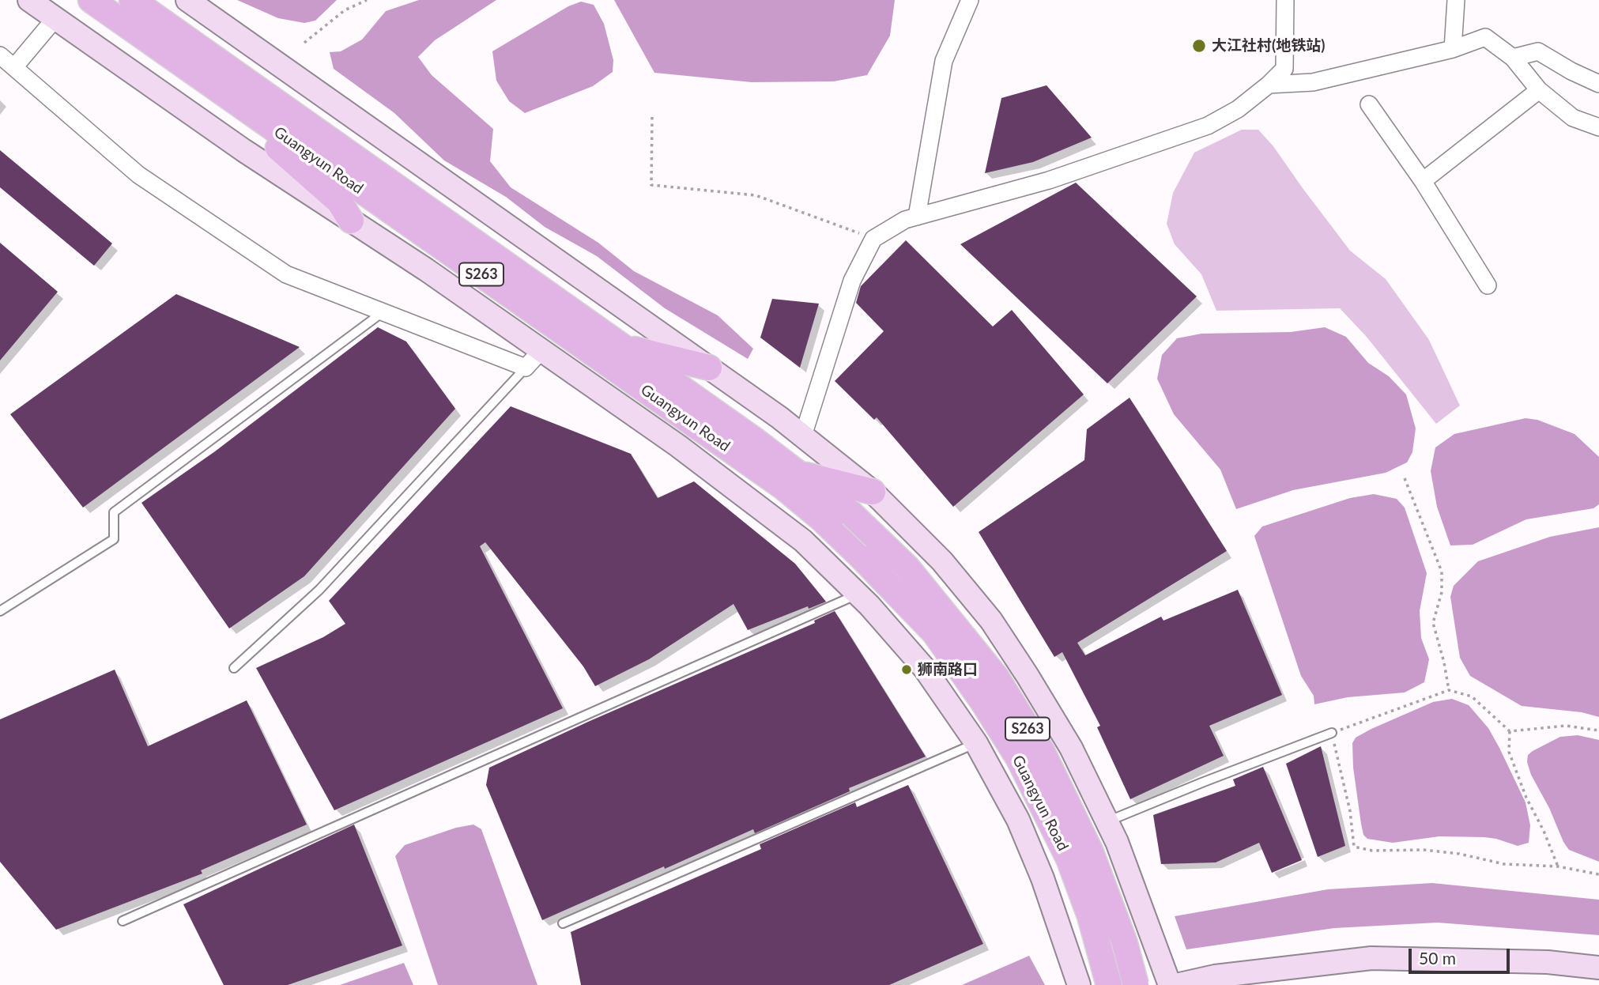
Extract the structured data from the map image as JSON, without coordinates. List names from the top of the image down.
{
  "streets": {
    "main road": ["Guangyun Road", "S263"]
  },
  "places": ["大江社村(地铁站)", "狮南路口"],
  "scale_bar": "50 m"
}
